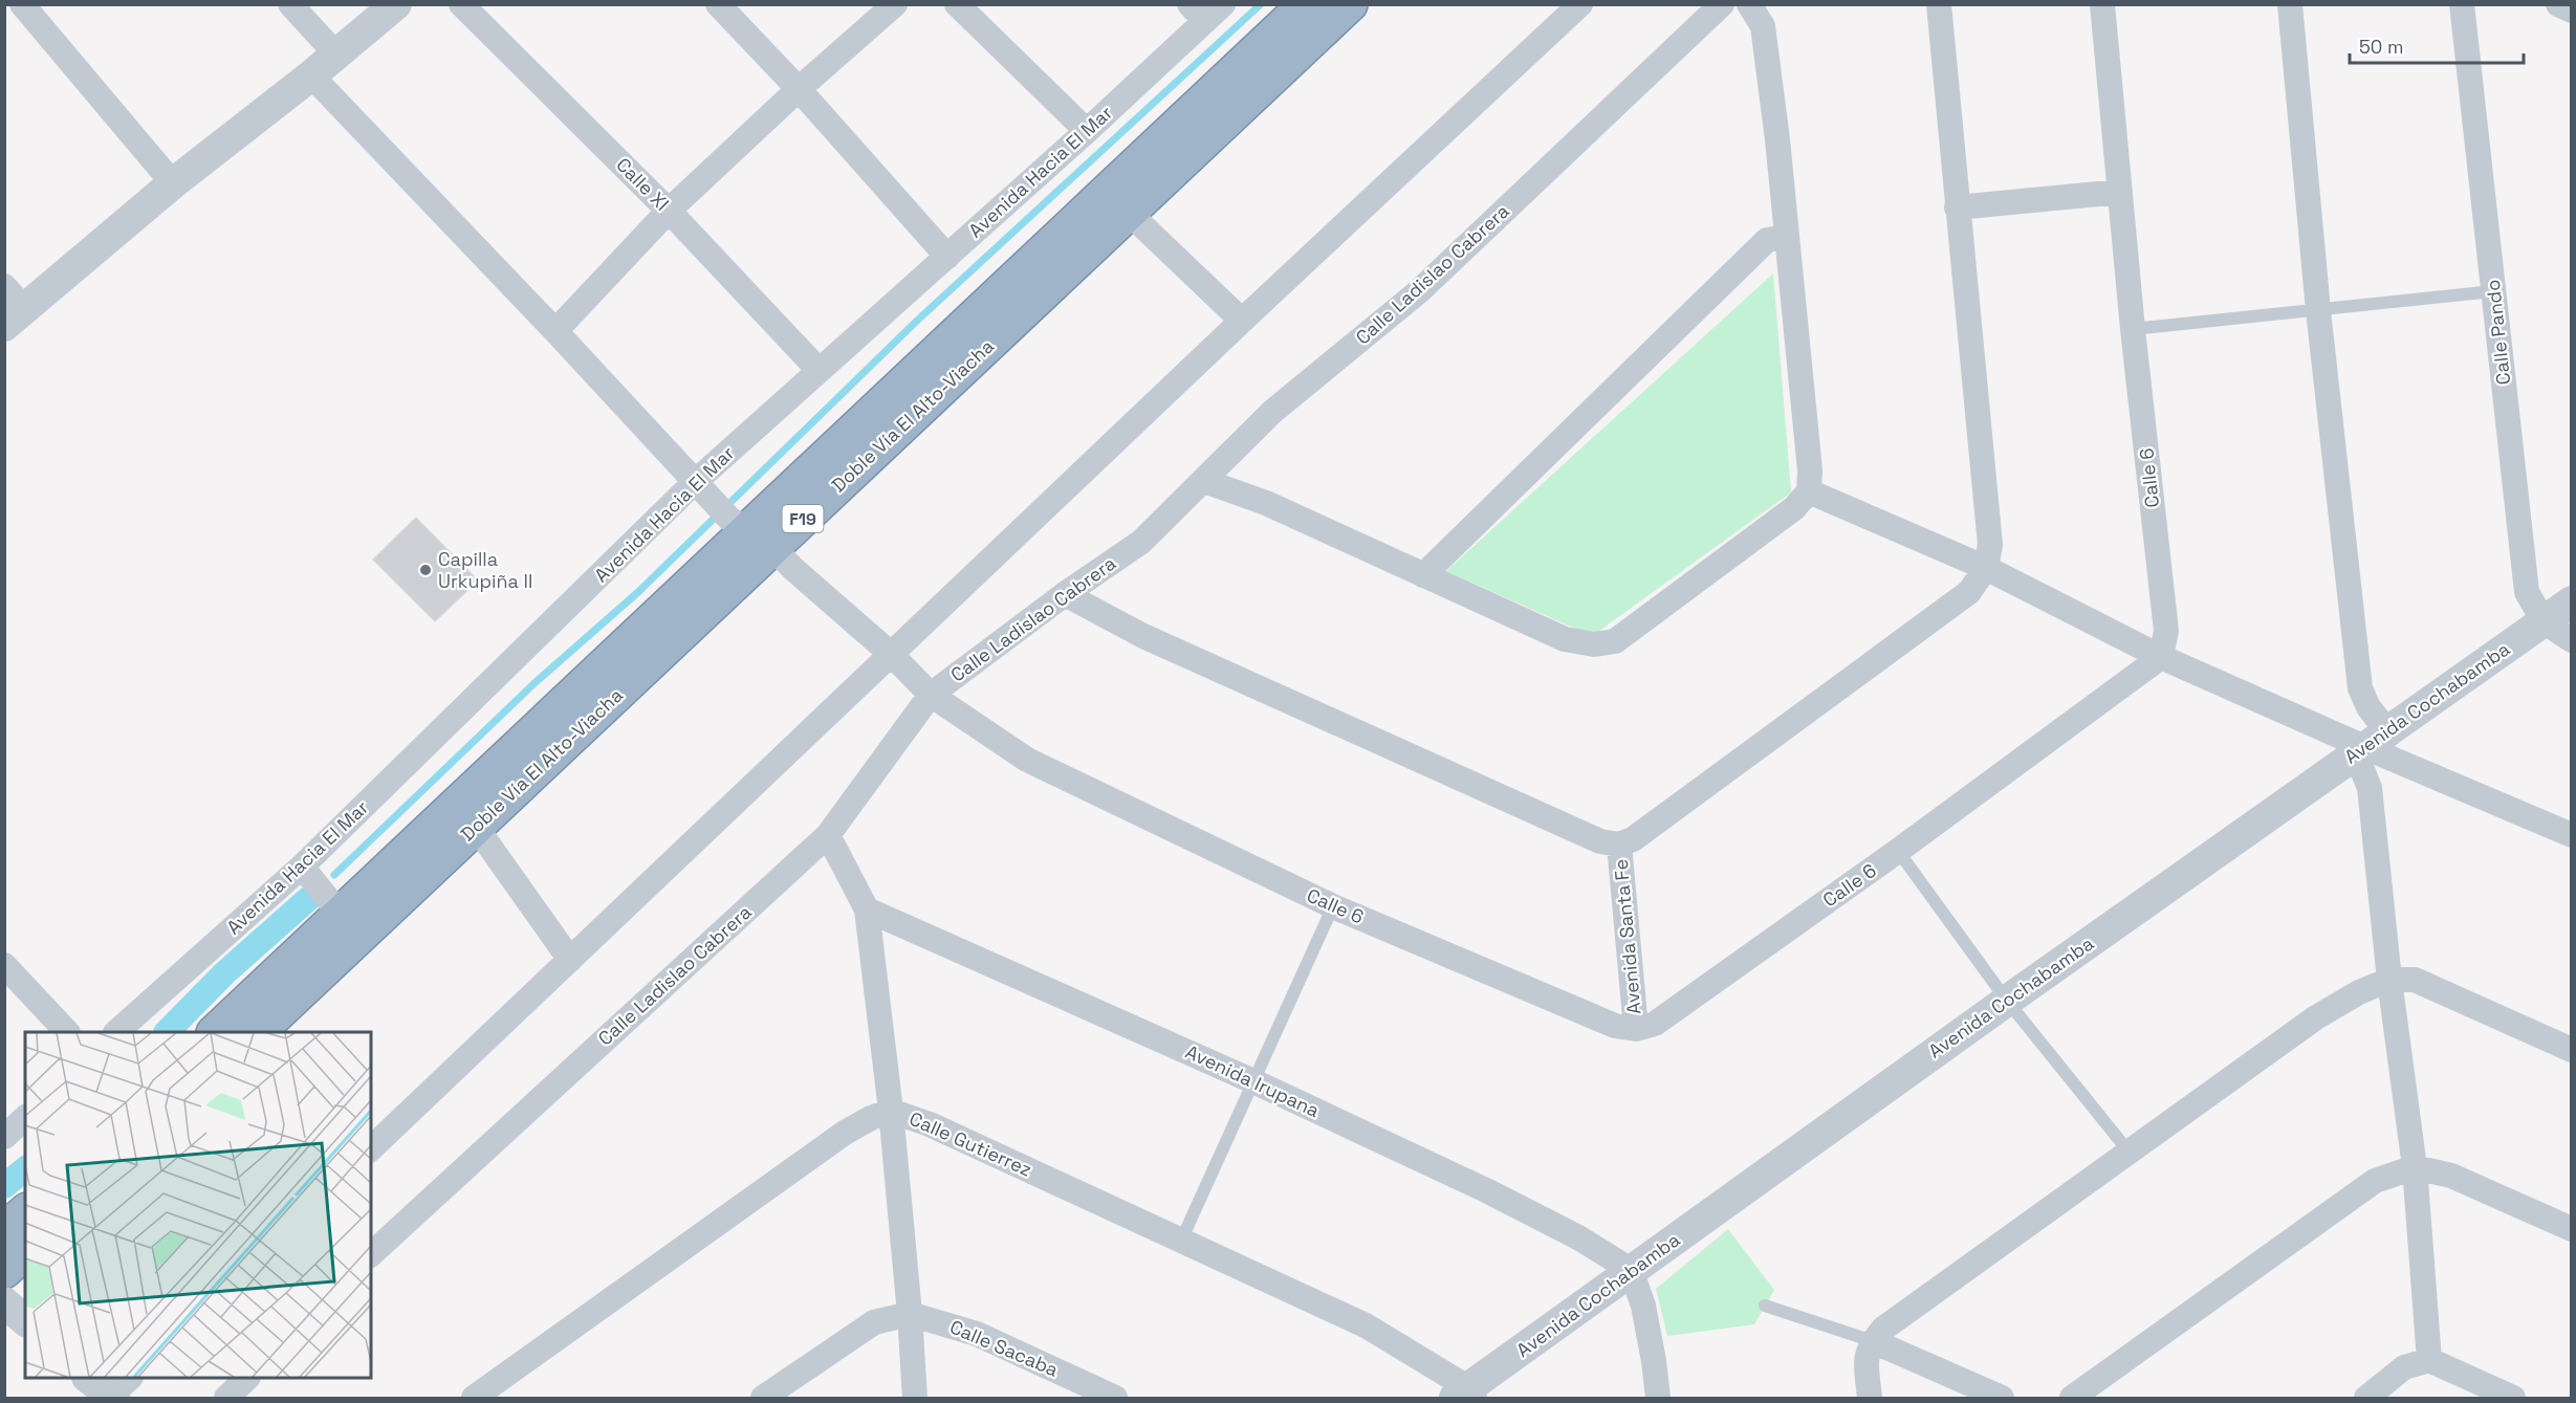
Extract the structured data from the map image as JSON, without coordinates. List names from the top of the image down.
{
  "streets": {
    "highway": ["Doble Vía El Alto-Viacha", "F19"],
    "street": [
      "Avenida Hacia El Mar",
      "Calle XI",
      "Calle Ladislao Cabrera",
      "Calle Pando",
      "Calle 6",
      "Avenida Cochabamba",
      "Avenida Santa Fe",
      "Avenida Irupana",
      "Calle Gutierrez",
      "Calle Sacaba"
    ]
  },
  "crossings": [
    ["Avenida Hacia El Mar", "Calle XI"],
    ["Avenida Hacia El Mar", "Calle 6"],
    ["Calle Ladislao Cabrera", "Calle 6"],
    ["Calle Pando", "Avenida Cochabamba"],
    ["Doble Vía El Alto-Viacha", "Calle 6"],
    ["Calle 6", "Avenida Santa Fe"],
    ["Avenida Cochabamba", "Avenida Irupana"],
    ["Avenida Cochabamba", "Calle Gutierrez"]
  ],
  "places": ["Capilla Urkupiña II"],
  "scale_bar": "50 m"
}
